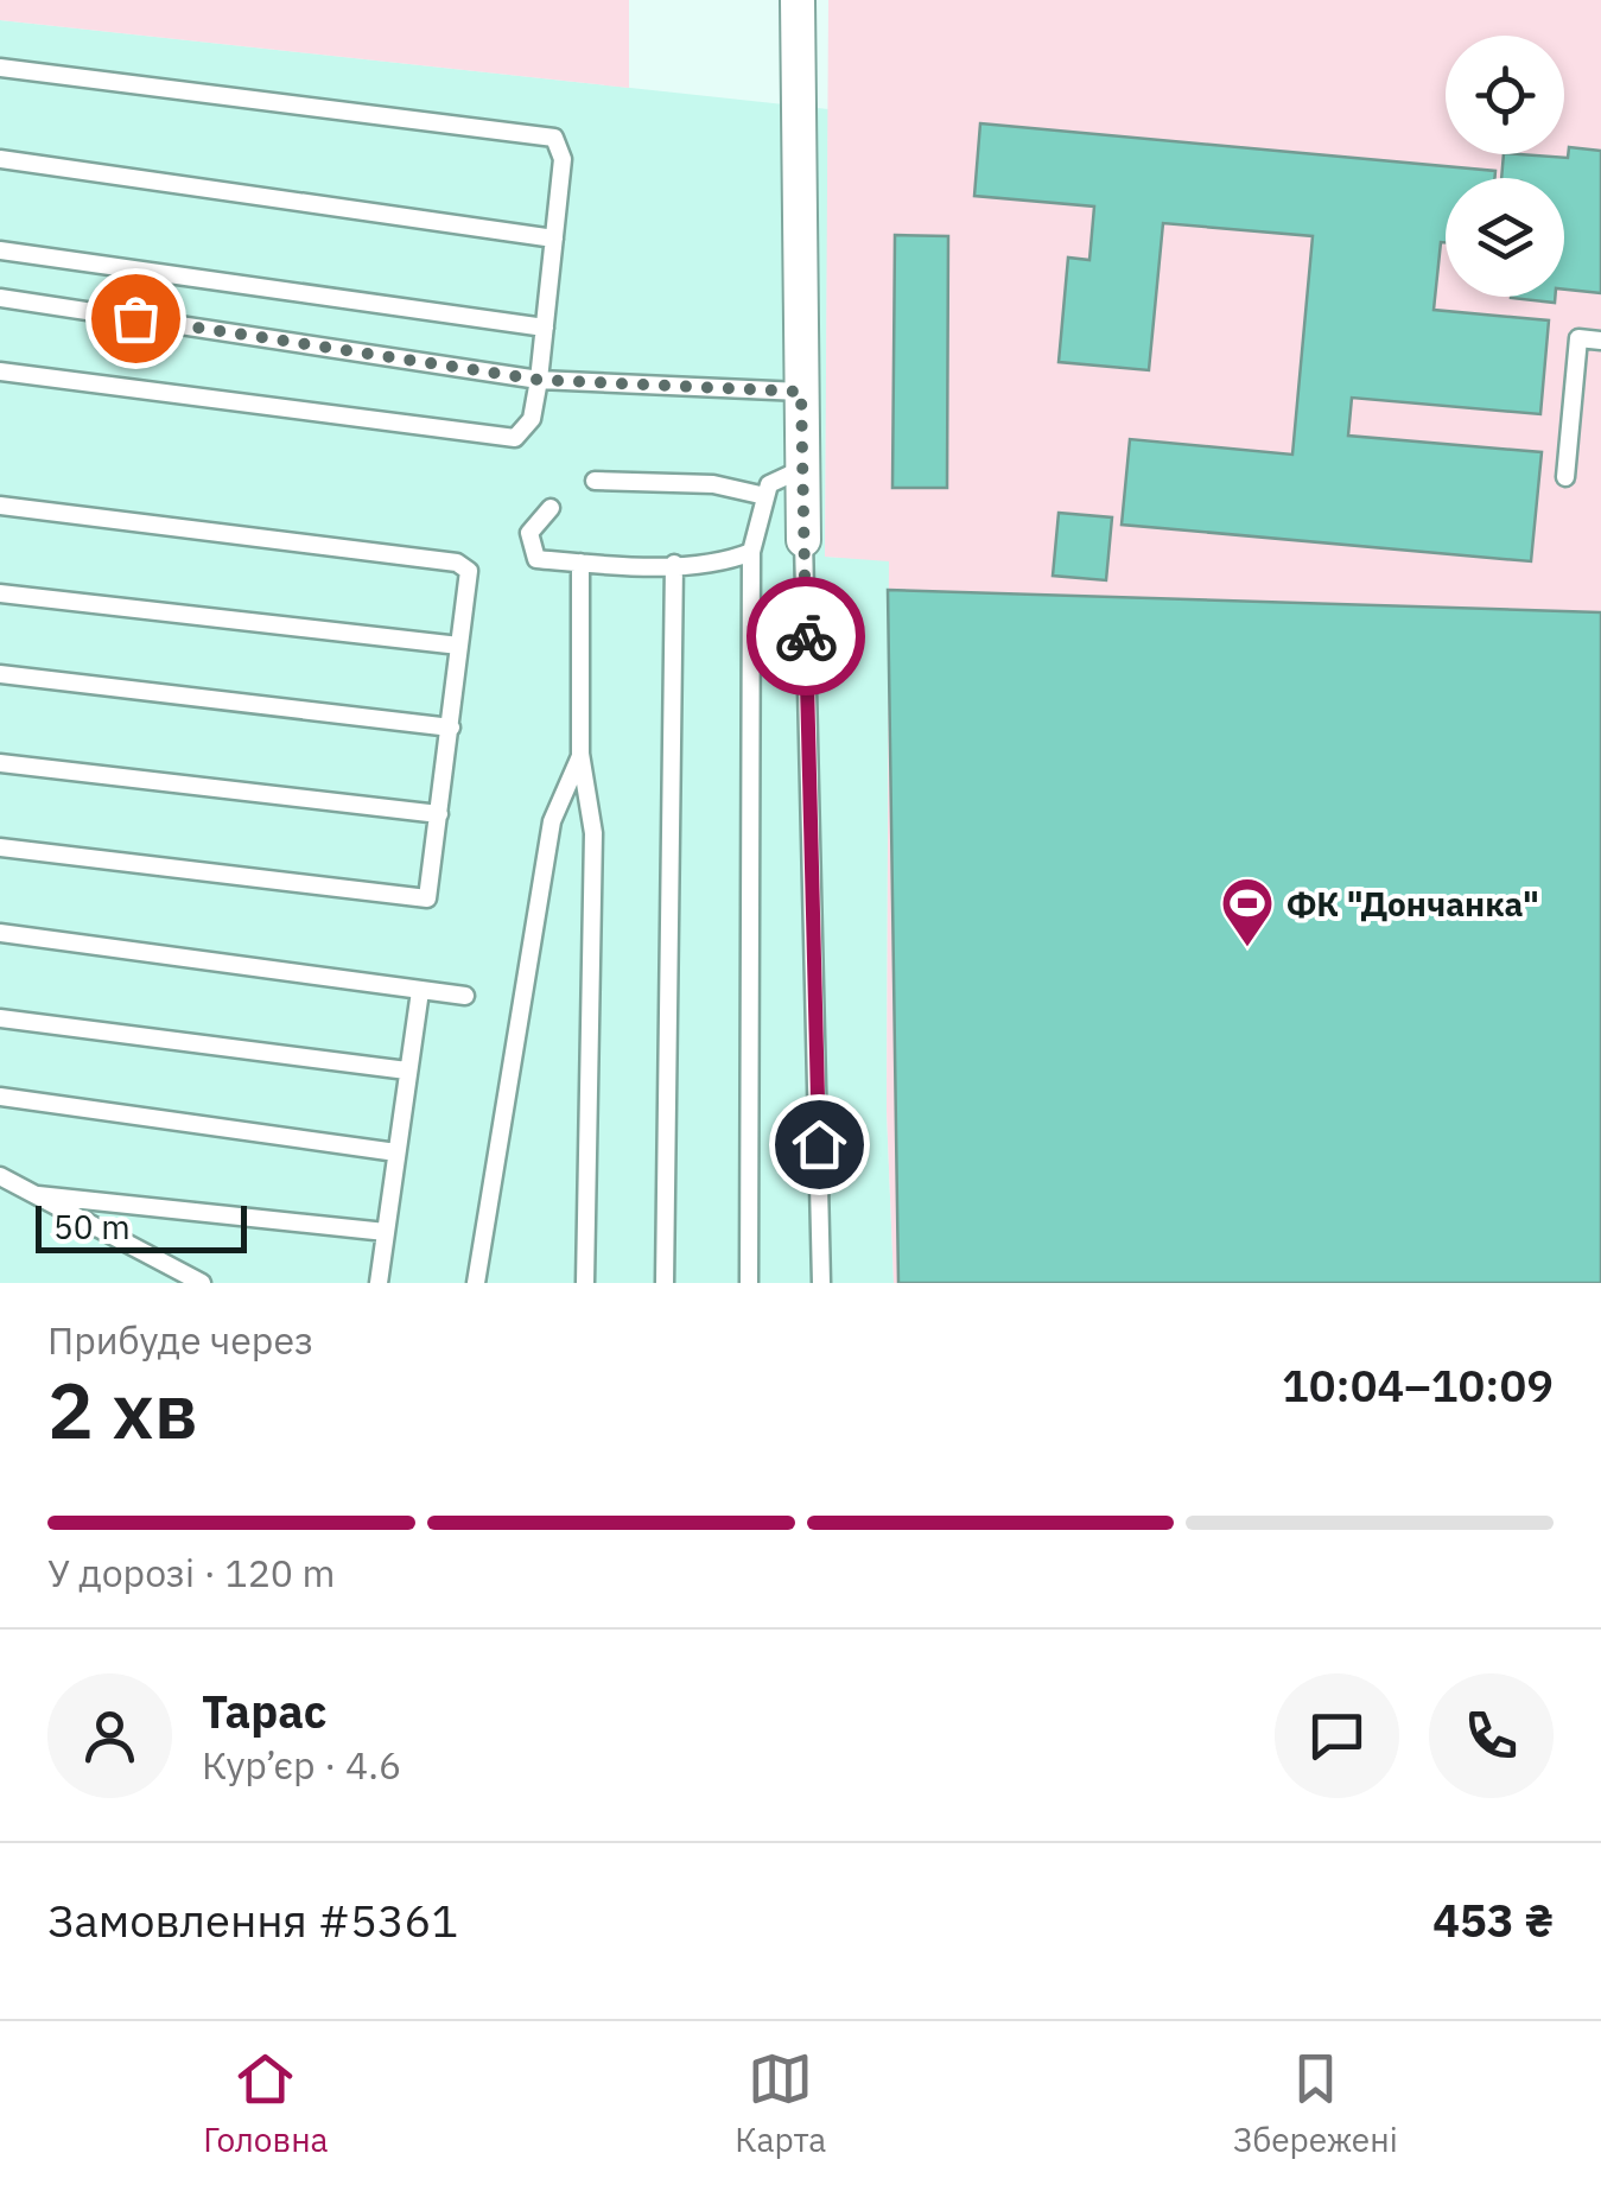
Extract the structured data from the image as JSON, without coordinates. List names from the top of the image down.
{
  "places": {
    "sports": ["ФК \"Дончанка\""]
  },
  "scale_bar": "50 m",
  "page": {
    "scale": "50 m",
    "heading": ["2 хв", "Прибуде через", "10:04–10:09"],
    "panel": [
      "Тарас",
      "Кур’єр · 4.6",
      "Замовлення #5361",
      "453 ₴"
    ],
    "bar": "У дорозі · 120 m",
    "tabs": ["Головна", "Карта", "Збережені"]
  }
}
